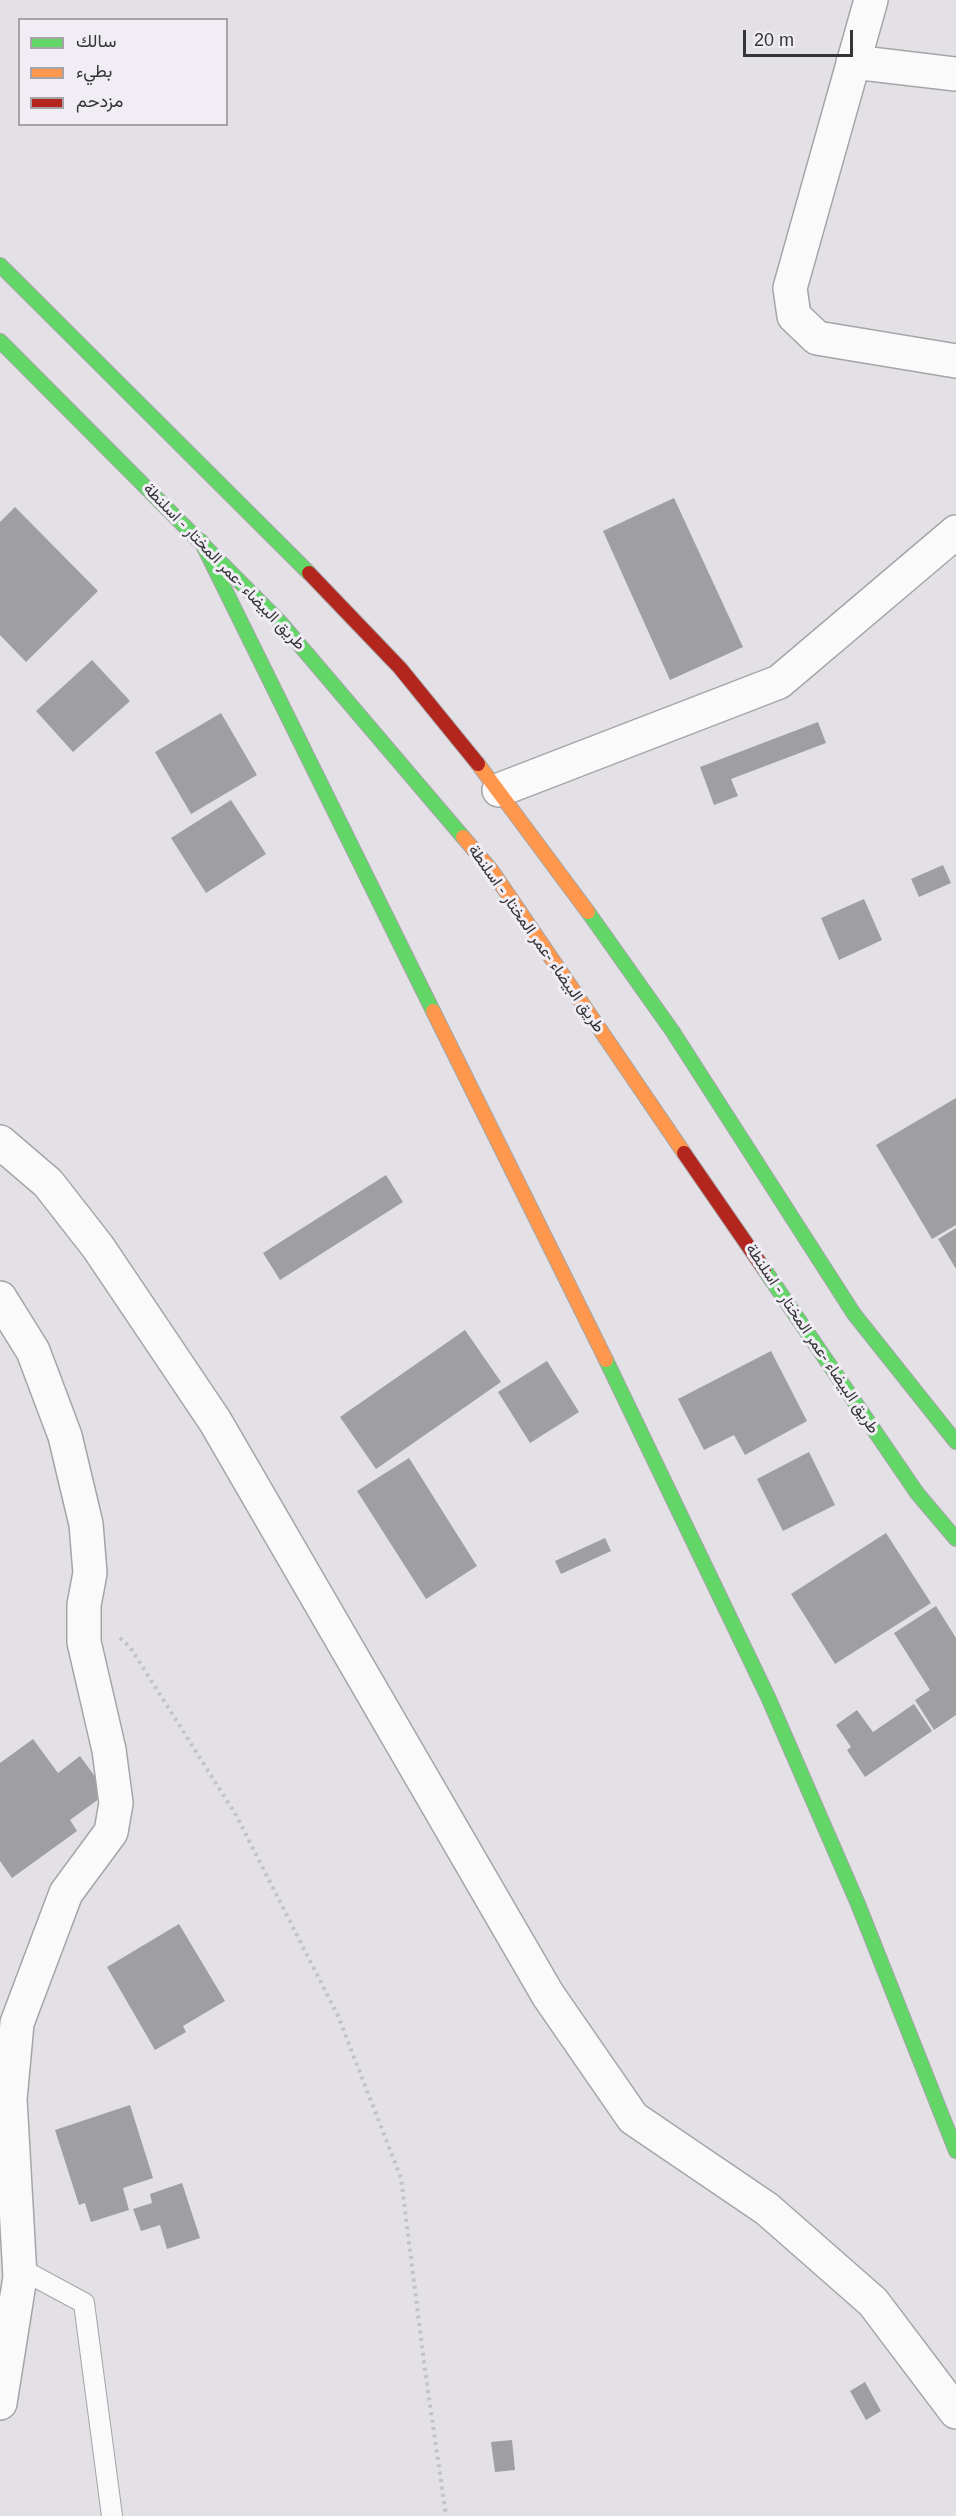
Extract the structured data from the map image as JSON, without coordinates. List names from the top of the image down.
{
  "streets": {
    "main road": ["طريق البيضاء -عمر المختار - اسلنطة"]
  },
  "legend": ["سالك", "بطيء", "مزدحم"],
  "scale_bar": "20 m"
}
